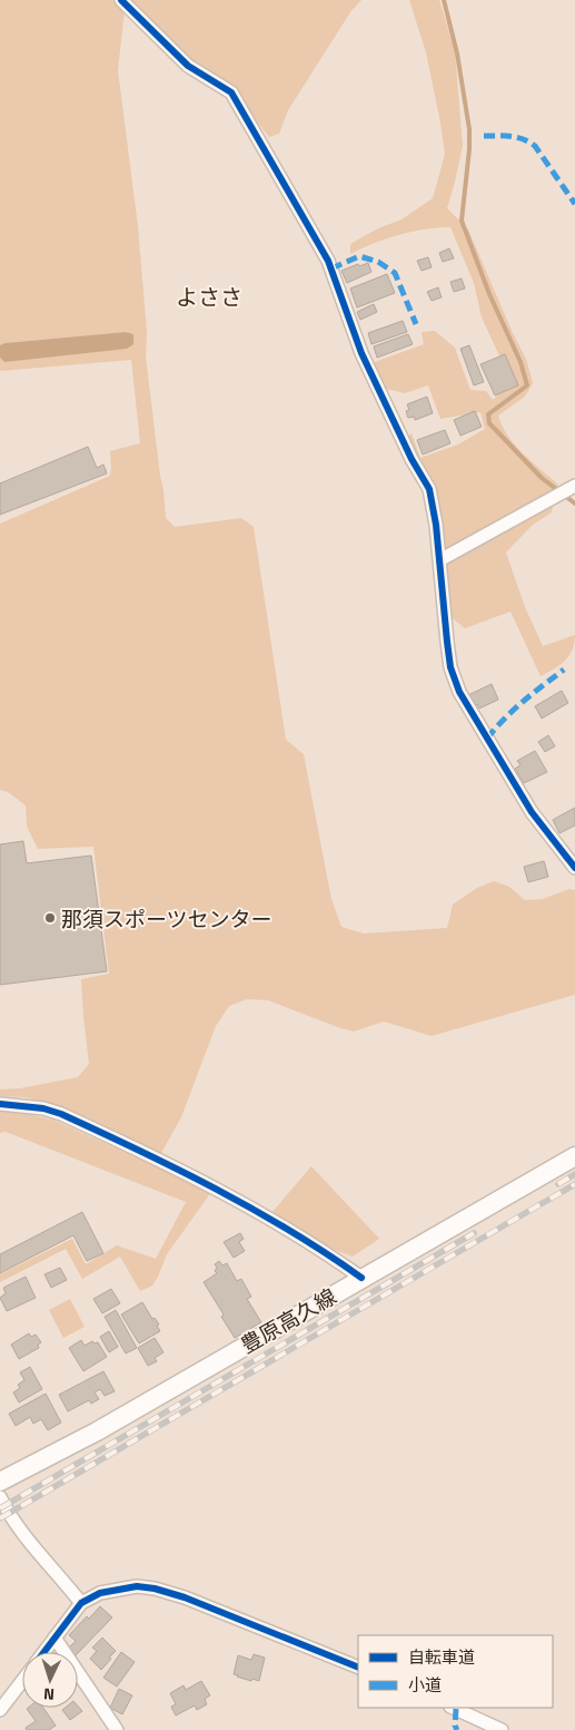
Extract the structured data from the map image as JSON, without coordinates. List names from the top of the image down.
{
  "streets": {
    "main road": ["豊原高久線"]
  },
  "districts": ["よささ"],
  "places": ["那須スポーツセンター"],
  "legend": ["自転車道", "小道"],
  "north": "bottom"
}
